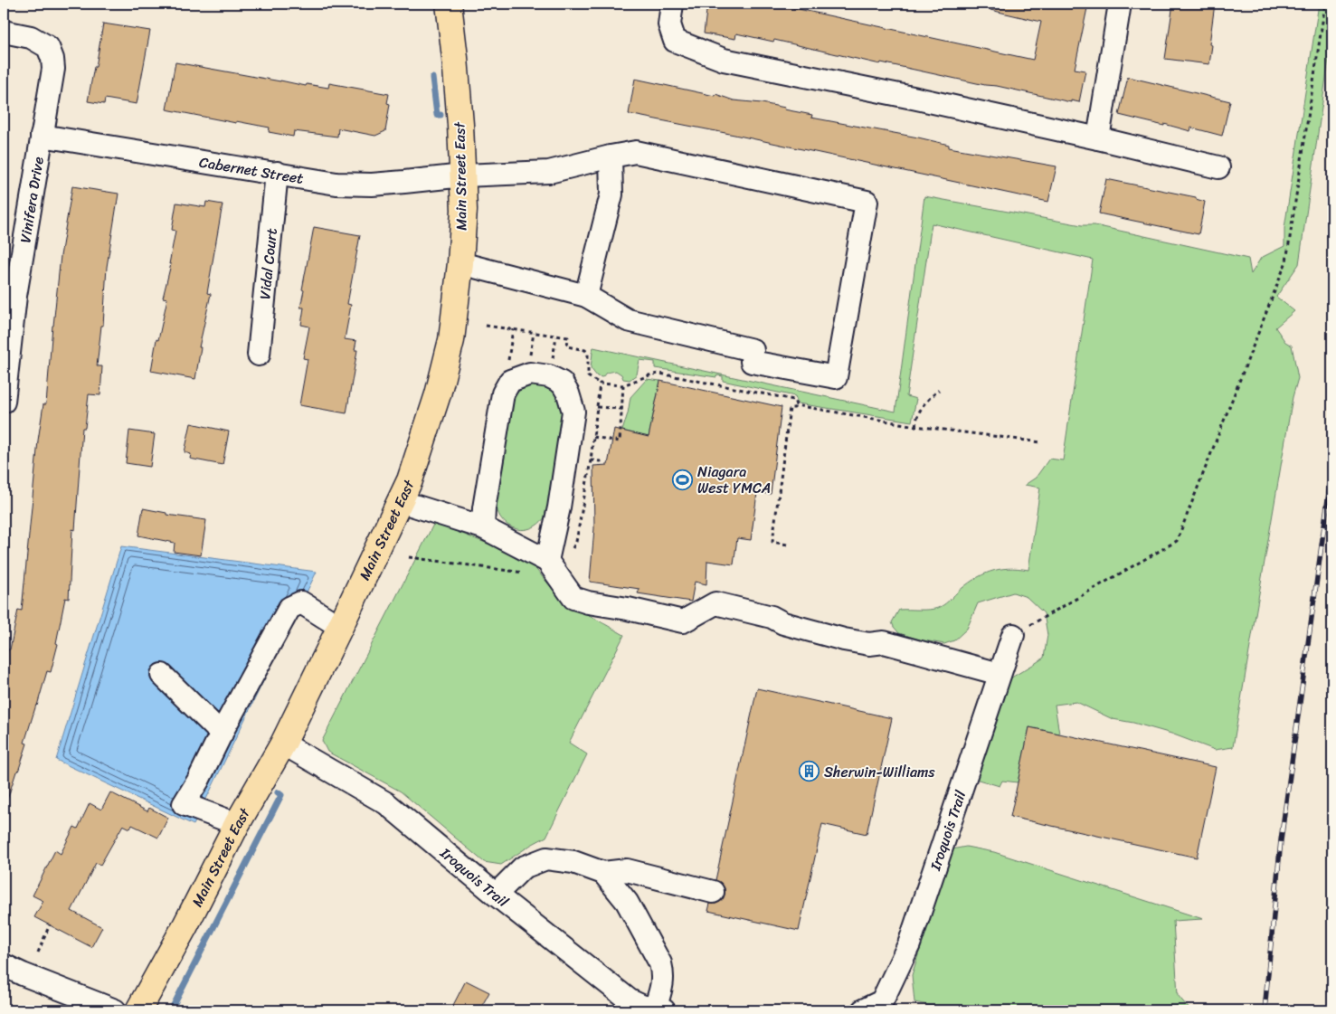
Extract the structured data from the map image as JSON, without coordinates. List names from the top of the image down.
{
  "streets": {
    "main road": ["Main Street East"],
    "street": [
      "Cabernet Street",
      "Vinifera Drive",
      "Vidal Court",
      "Iroquois Trail"
    ]
  },
  "crossings": [
    ["Cabernet Street", "Main Street East"],
    ["Cabernet Street", "Vinifera Drive"],
    ["Cabernet Street", "Vidal Court"],
    ["Main Street East", "Iroquois Trail"]
  ],
  "places": {
    "sports": ["Niagara West YMCA"],
    "building": ["Sherwin-Williams"]
  }
}
